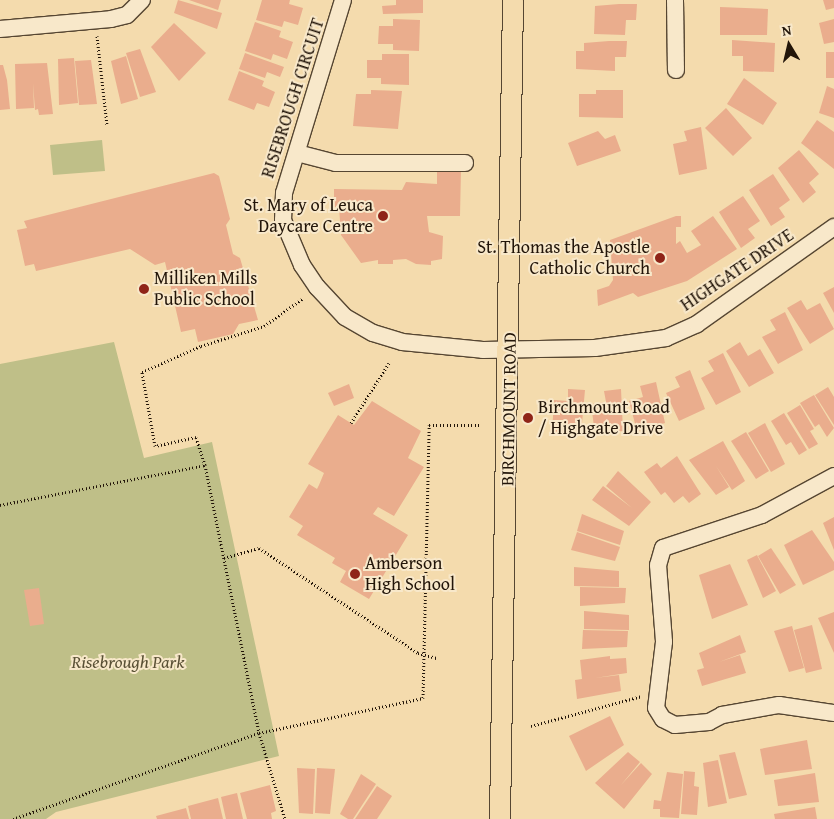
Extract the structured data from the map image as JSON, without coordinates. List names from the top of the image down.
{
  "streets": {
    "main road": ["BIRCHMOUNT ROAD"],
    "street": ["RISEBROUGH CIRCUIT", "HIGHGATE DRIVE"]
  },
  "crossings": [
    ["RISEBROUGH CIRCUIT", "HIGHGATE DRIVE"],
    ["RISEBROUGH CIRCUIT", "BIRCHMOUNT ROAD"],
    ["HIGHGATE DRIVE", "BIRCHMOUNT ROAD"]
  ],
  "parks": ["Risebrough Park"],
  "places": [
    "St. Mary of Leuca Daycare Centre",
    "St. Thomas the Apostle Catholic Church",
    "Milliken Mills Public School",
    "Birchmount Road / Highgate Drive",
    "Amberson High School"
  ],
  "north": "top"
}
